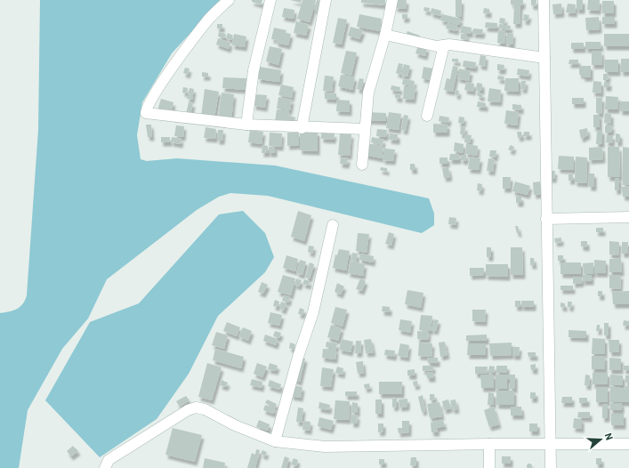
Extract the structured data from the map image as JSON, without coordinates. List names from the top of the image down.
{
  "north": "right"
}
